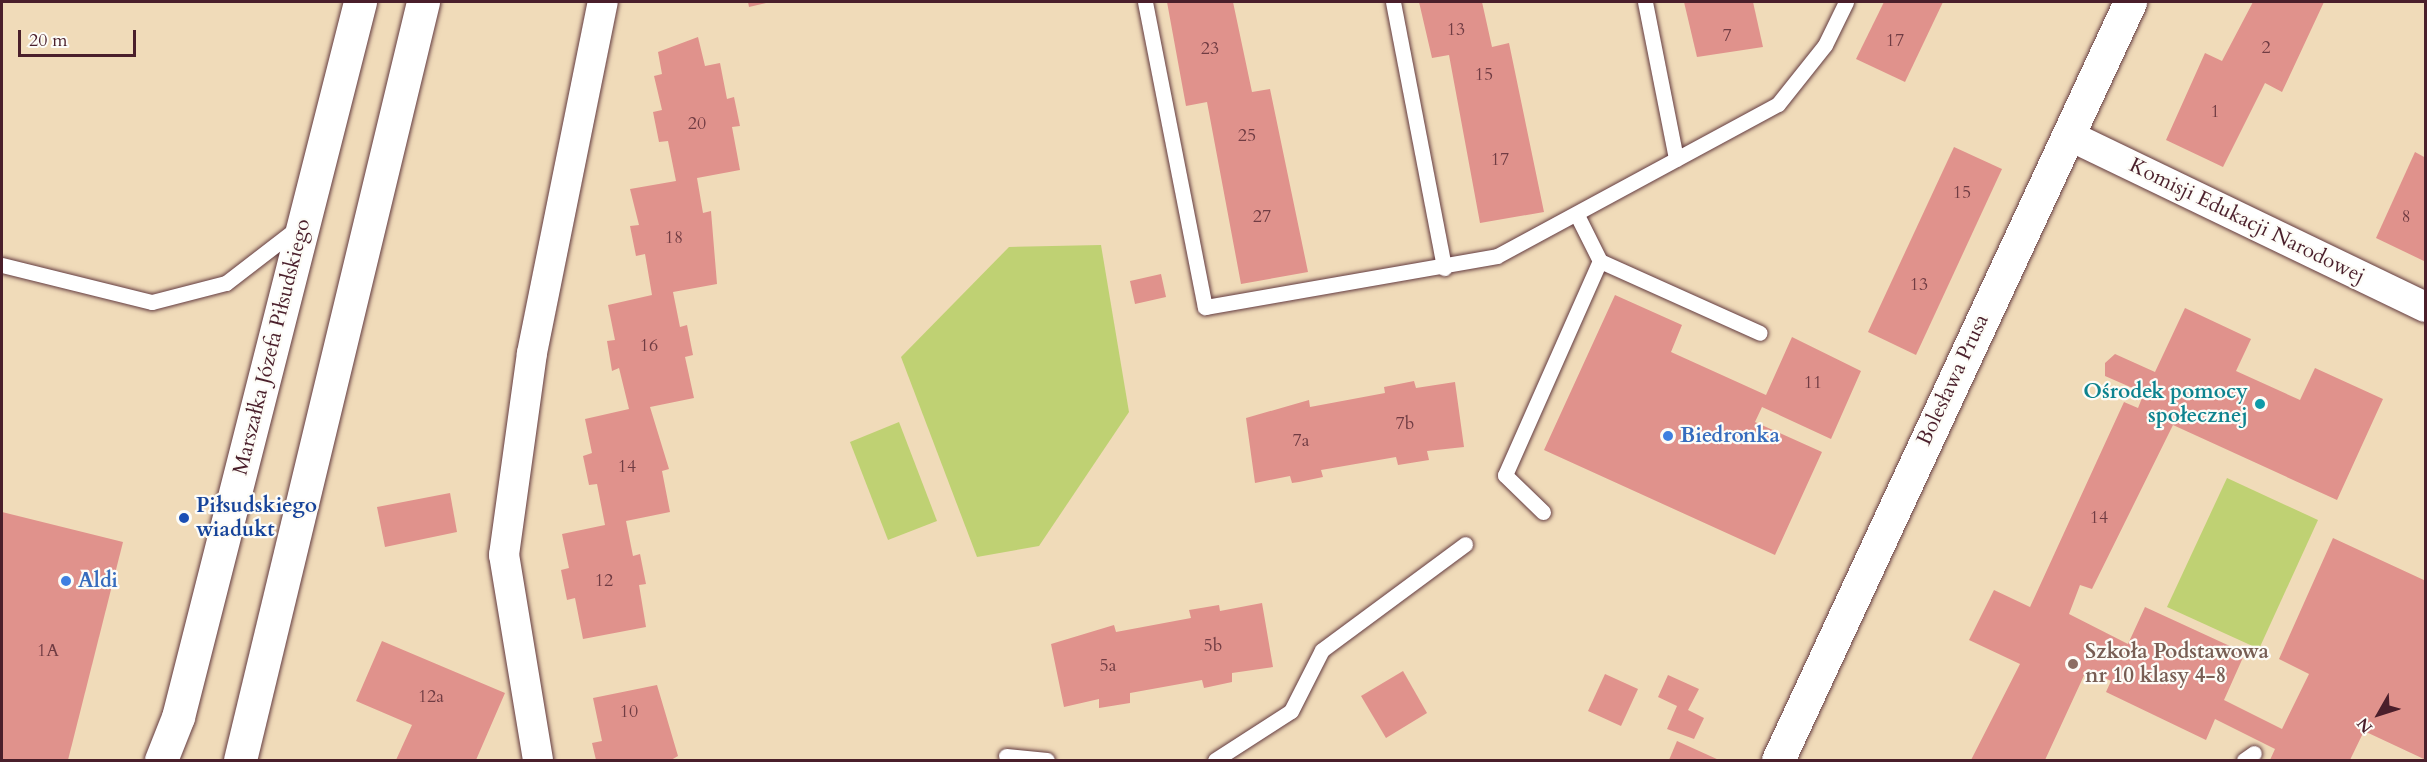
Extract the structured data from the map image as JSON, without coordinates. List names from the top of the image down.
{
  "streets": {
    "main road": ["Marszałka Józefa Piłsudskiego", "Bolesława Prusa"],
    "street": ["Komisji Edukacji Narodowej"]
  },
  "crossings": [
    ["Komisji Edukacji Narodowej", "Bolesława Prusa"]
  ],
  "places": [
    "Ośrodek pomocy społecznej",
    "Biedronka",
    "Piłsudskiego wiadukt",
    "Aldi",
    "Szkoła Podstawowa nr 10 klasy 4-8"
  ],
  "house_numbers": [
    "13",
    "7",
    "17",
    "2",
    "23",
    "15",
    "1",
    "20",
    "25",
    "17",
    "15",
    "27",
    "8",
    "18",
    "13",
    "16",
    "11",
    "7b",
    "7a",
    "14",
    "14",
    "12",
    "5b",
    "1A",
    "5a",
    "12a",
    "10"
  ],
  "scale_bar": "20 m",
  "north": "bottom left"
}
